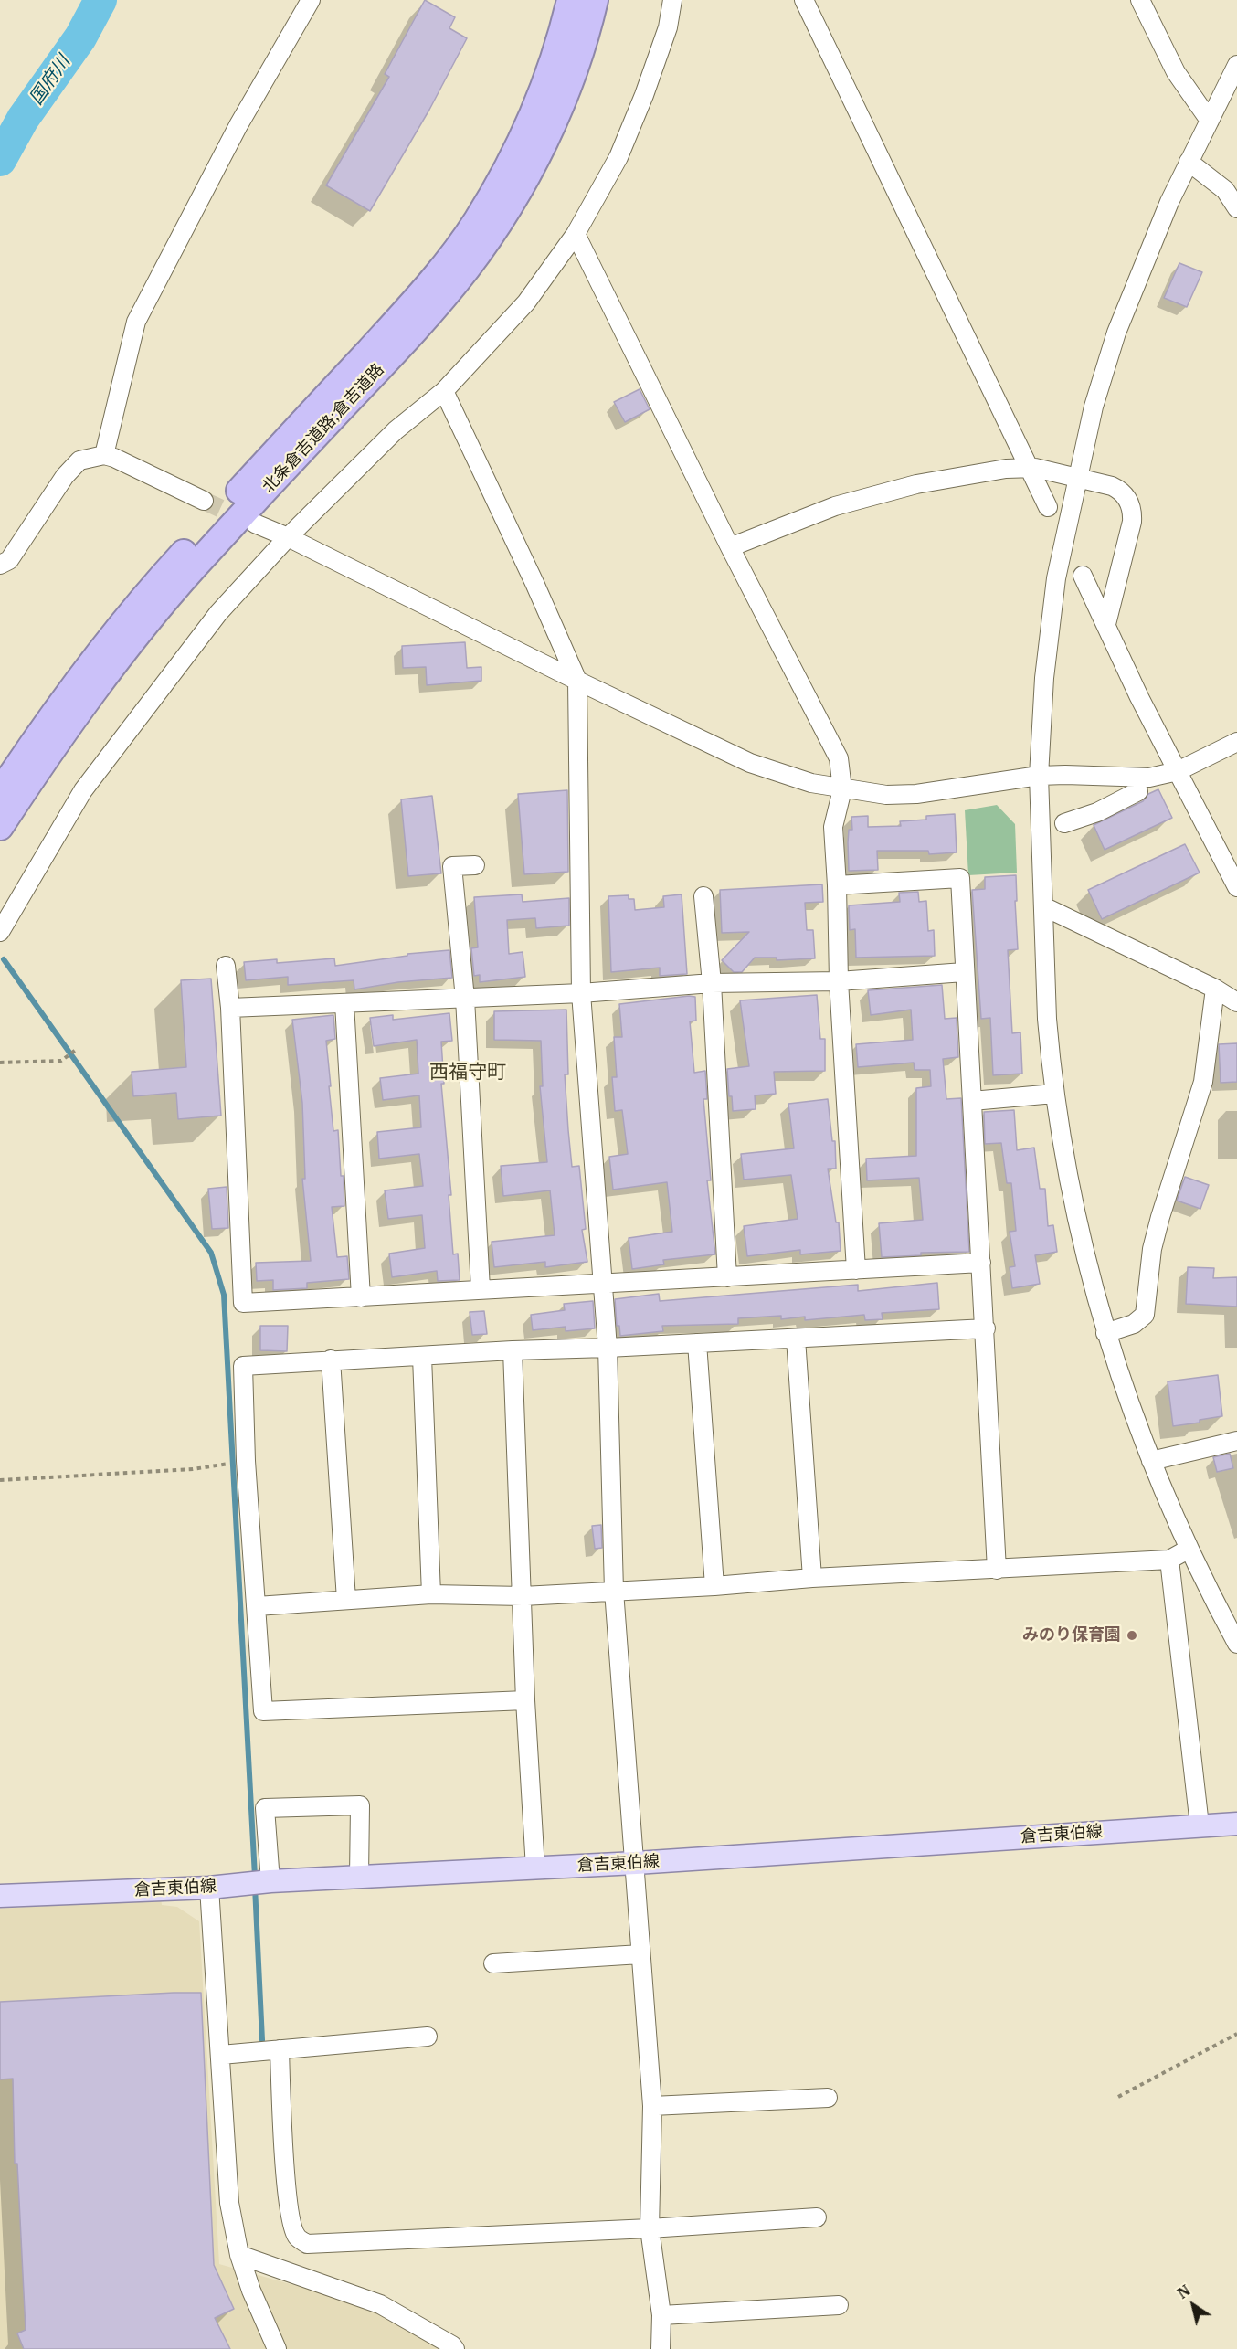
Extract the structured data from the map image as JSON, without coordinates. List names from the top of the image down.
{
  "streets": {
    "highway": ["北条倉吉道路;倉吉道路"],
    "main road": ["倉吉東伯線"]
  },
  "districts": ["西福守町"],
  "water": ["国府川"],
  "places": ["みのり保育園"],
  "north": "top left"
}
